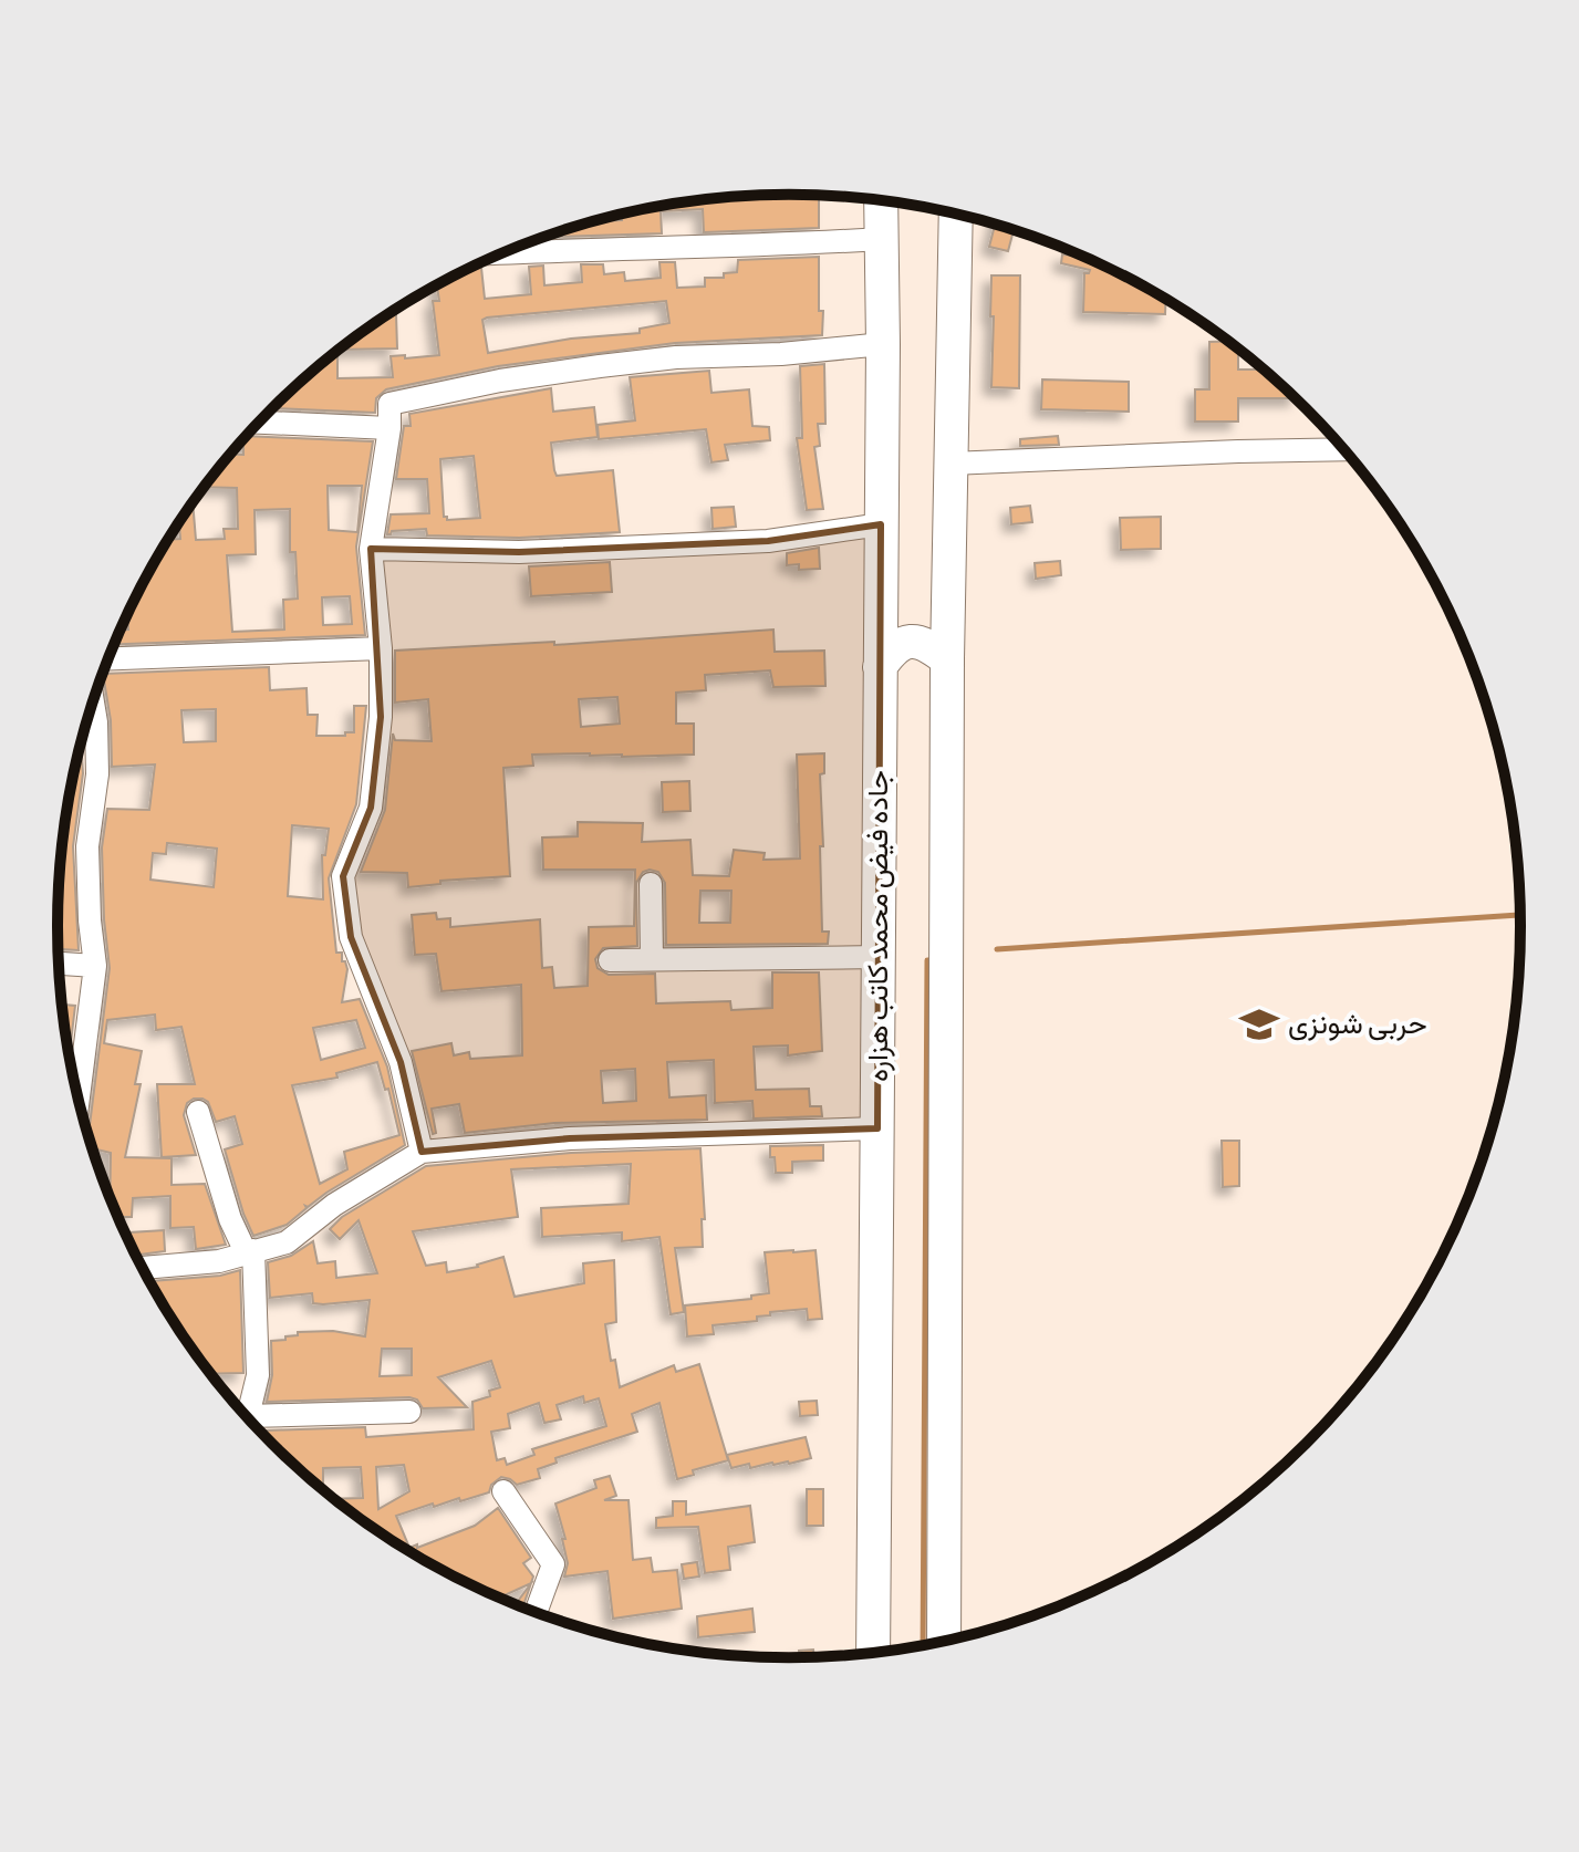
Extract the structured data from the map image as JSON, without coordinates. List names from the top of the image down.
{
  "streets": {
    "main road": ["جاده فیض محمد کاتب هزاره"]
  },
  "places": {
    "school or university": ["حربی شونزی"]
  }
}
